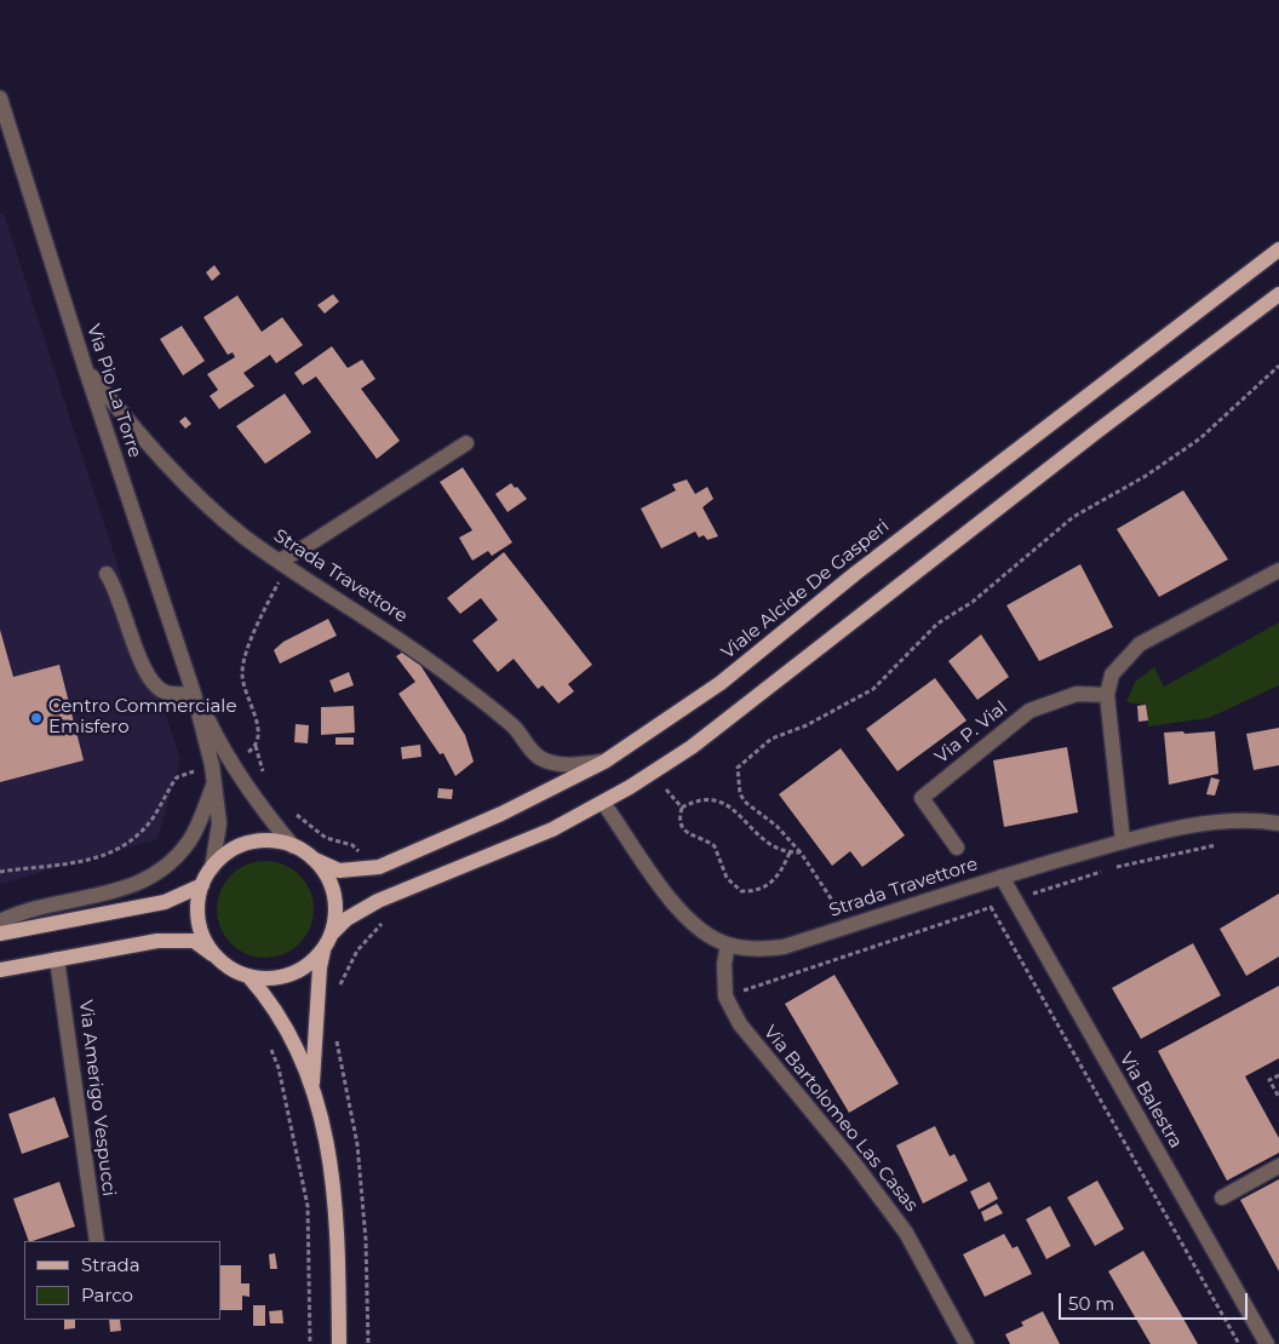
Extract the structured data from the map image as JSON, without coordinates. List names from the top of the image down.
{
  "streets": {
    "main road": ["Viale Alcide De Gasperi"],
    "street": [
      "Via Pio La Torre",
      "Strada Travettore",
      "Via P. Vial",
      "Via Amerigo Vespucci",
      "Via Balestra",
      "Via Bartolomeo Las Casas"
    ]
  },
  "crossings": [
    ["Via Pio La Torre", "Strada Travettore"],
    ["Via Pio La Torre", "Viale Alcide De Gasperi"],
    ["Strada Travettore", "Viale Alcide De Gasperi"],
    ["Strada Travettore", "Via Balestra"],
    ["Strada Travettore", "Via Bartolomeo Las Casas"],
    ["Viale Alcide De Gasperi", "Via Amerigo Vespucci"]
  ],
  "places": ["Centro Commerciale Emisfero"],
  "legend": ["Strada", "Parco"],
  "scale_bar": "50 m"
}
